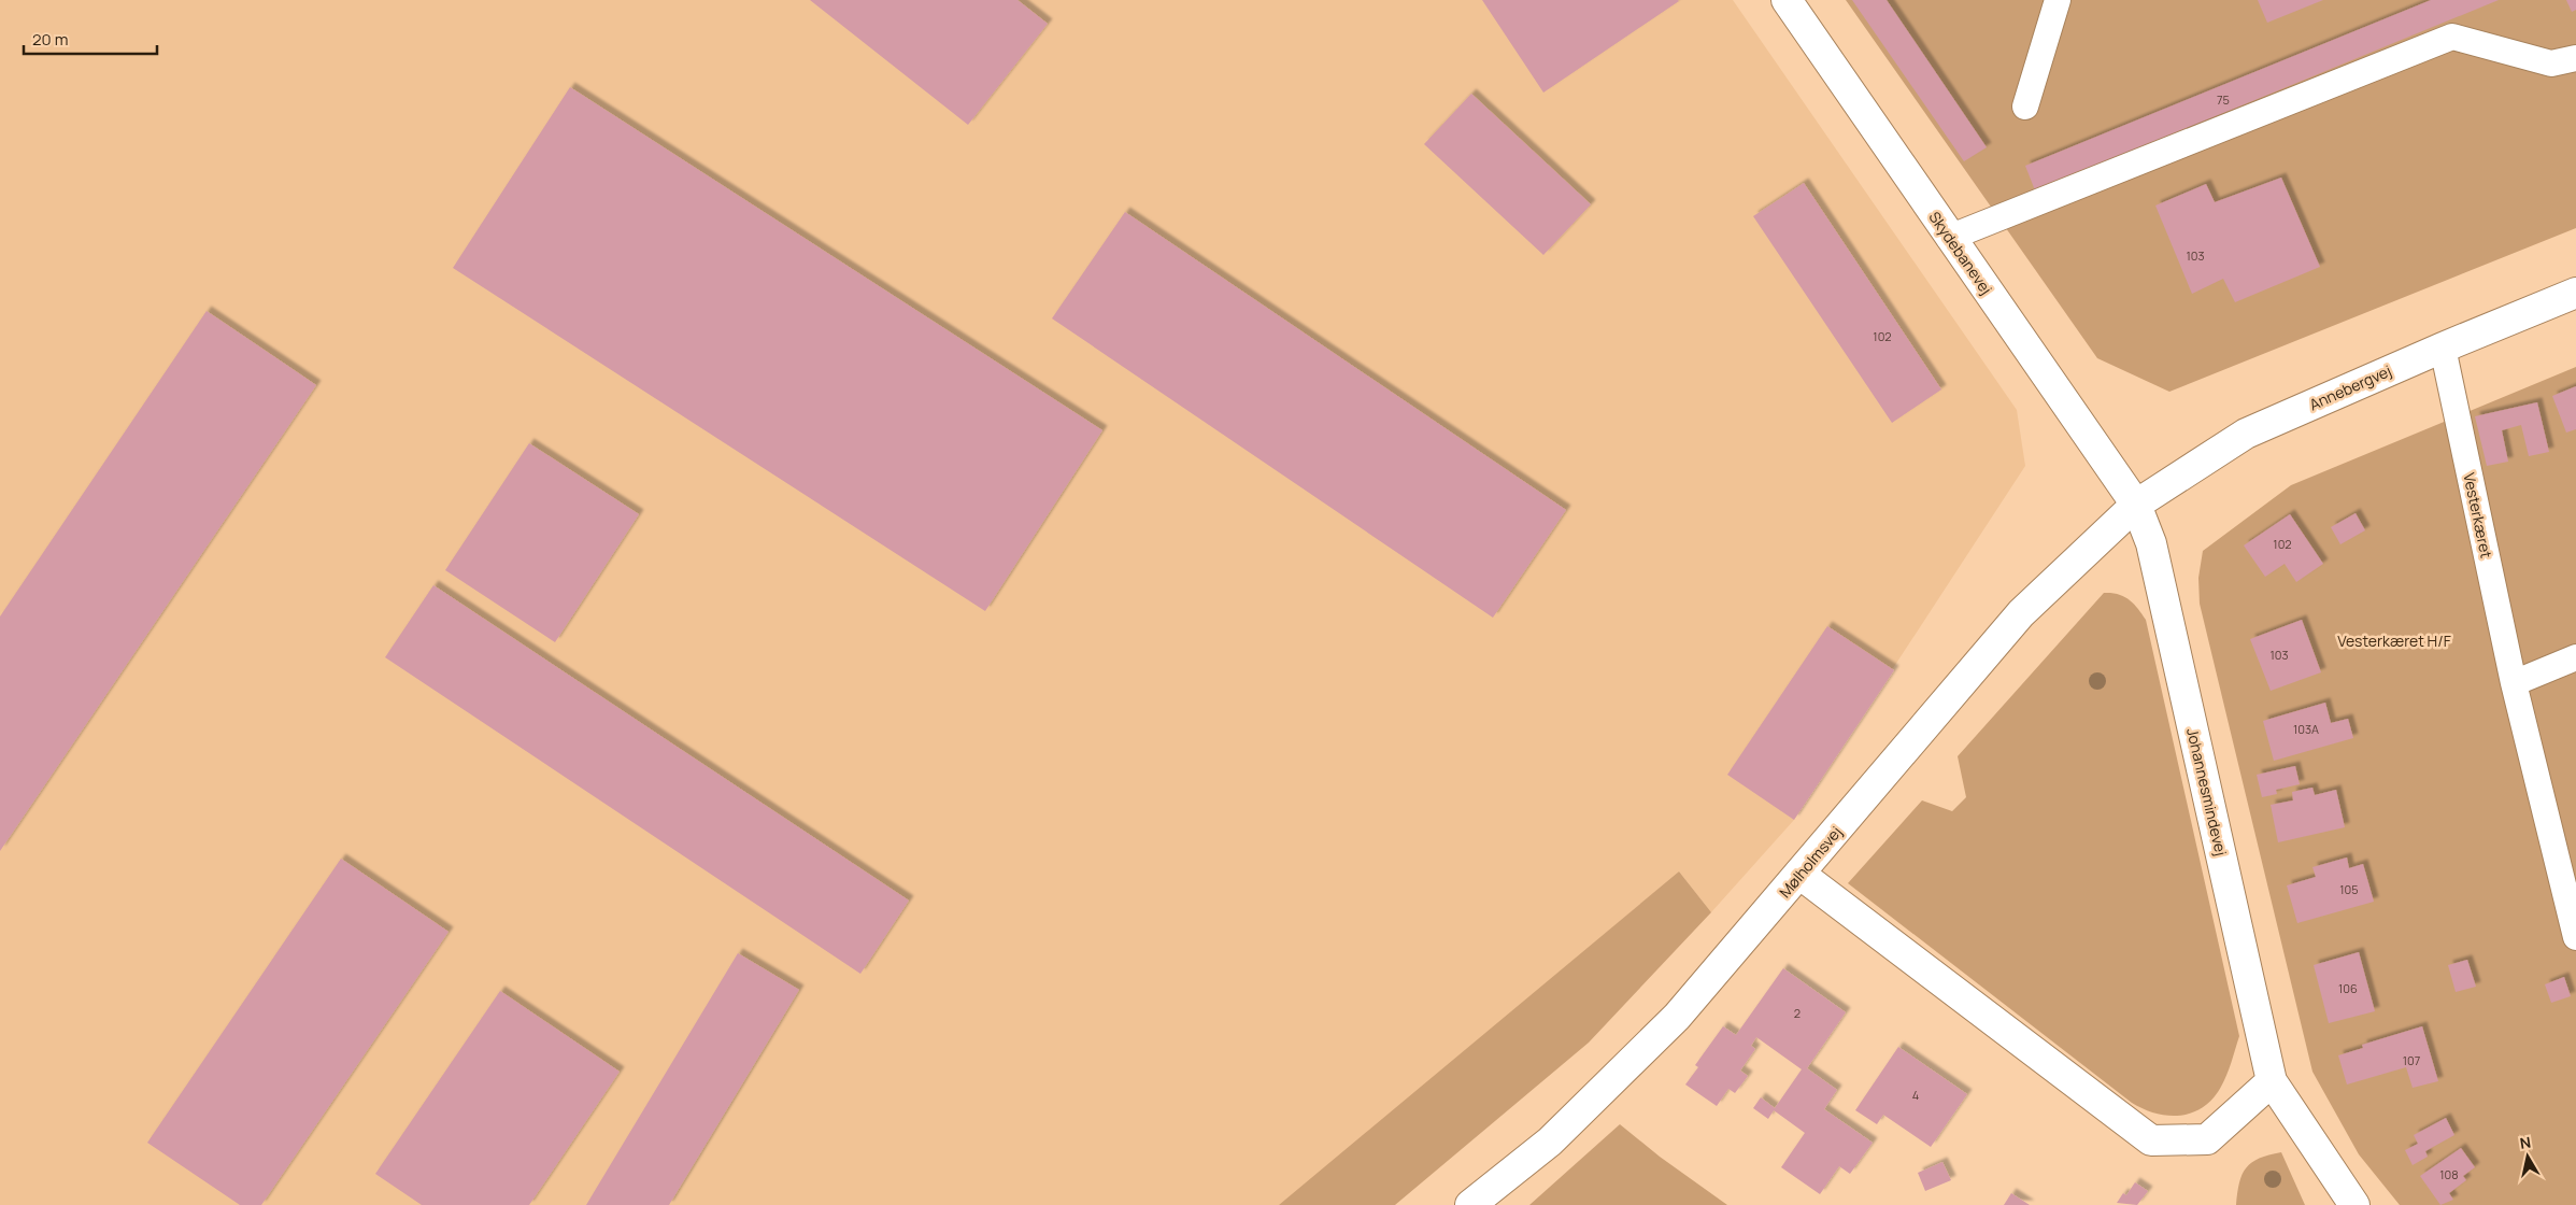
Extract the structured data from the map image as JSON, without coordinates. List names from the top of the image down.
{
  "streets": {
    "street": [
      "Skydebanevej",
      "Annebergvej",
      "Johannesmindevej",
      "Mølholmsvej"
    ],
    "lane": ["Vesterkæret"]
  },
  "crossings": [
    ["Skydebanevej", "Annebergvej"],
    ["Skydebanevej", "Johannesmindevej"],
    ["Skydebanevej", "Mølholmsvej"],
    ["Annebergvej", "Vesterkæret"],
    ["Annebergvej", "Johannesmindevej"],
    ["Annebergvej", "Mølholmsvej"],
    ["Johannesmindevej", "Mølholmsvej"]
  ],
  "parks": ["Vesterkæret H/F"],
  "house_numbers": [
    "75",
    "103",
    "102",
    "102",
    "103",
    "103A",
    "105",
    "106",
    "2",
    "107",
    "4",
    "108"
  ],
  "scale_bar": "20 m",
  "north": "top"
}
